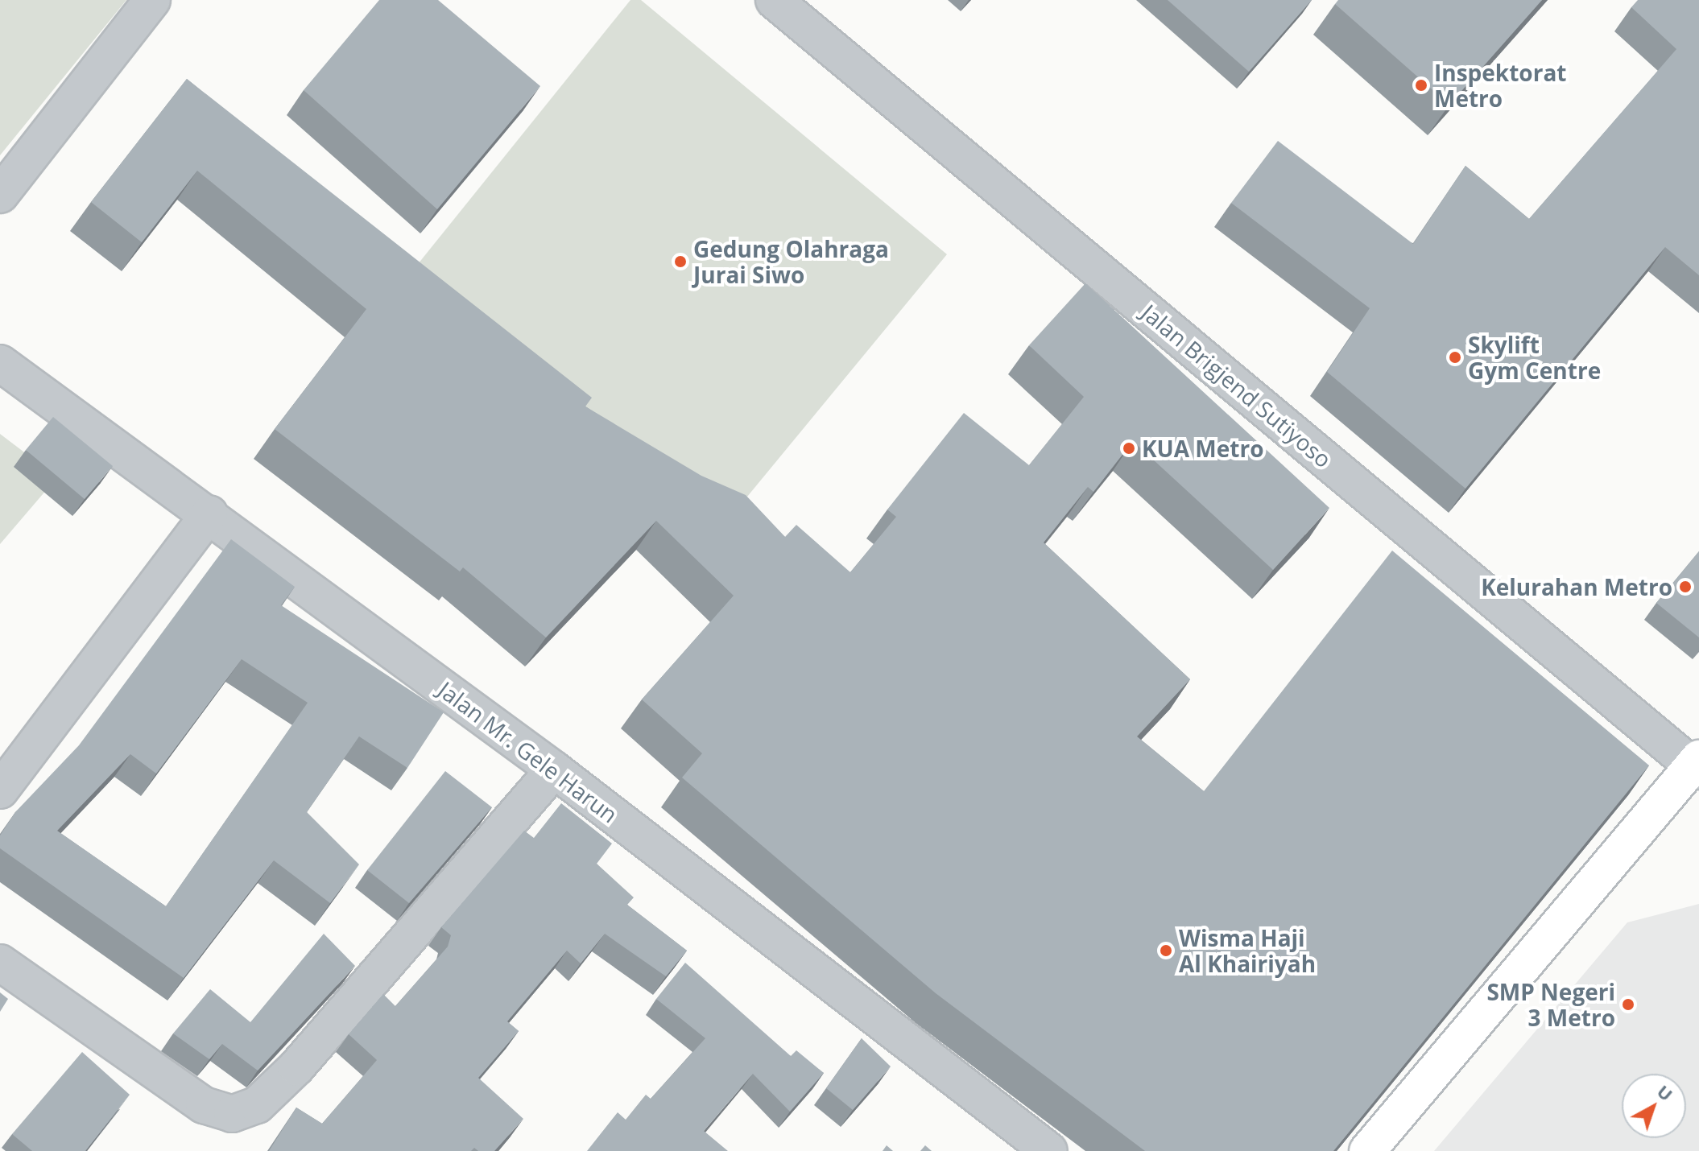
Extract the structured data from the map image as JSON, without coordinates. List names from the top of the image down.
{
  "streets": {
    "street": ["Jalan Brigjend Sutiyoso", "Jalan Mr. Gele Harun"]
  },
  "places": [
    "Inspektorat Metro",
    "Gedung Olahraga Jurai Siwo",
    "Skylift Gym Centre",
    "KUA Metro",
    "Kelurahan Metro",
    "Wisma Haji Al Khairiyah",
    "SMP Negeri 3 Metro"
  ],
  "north": "top right"
}
